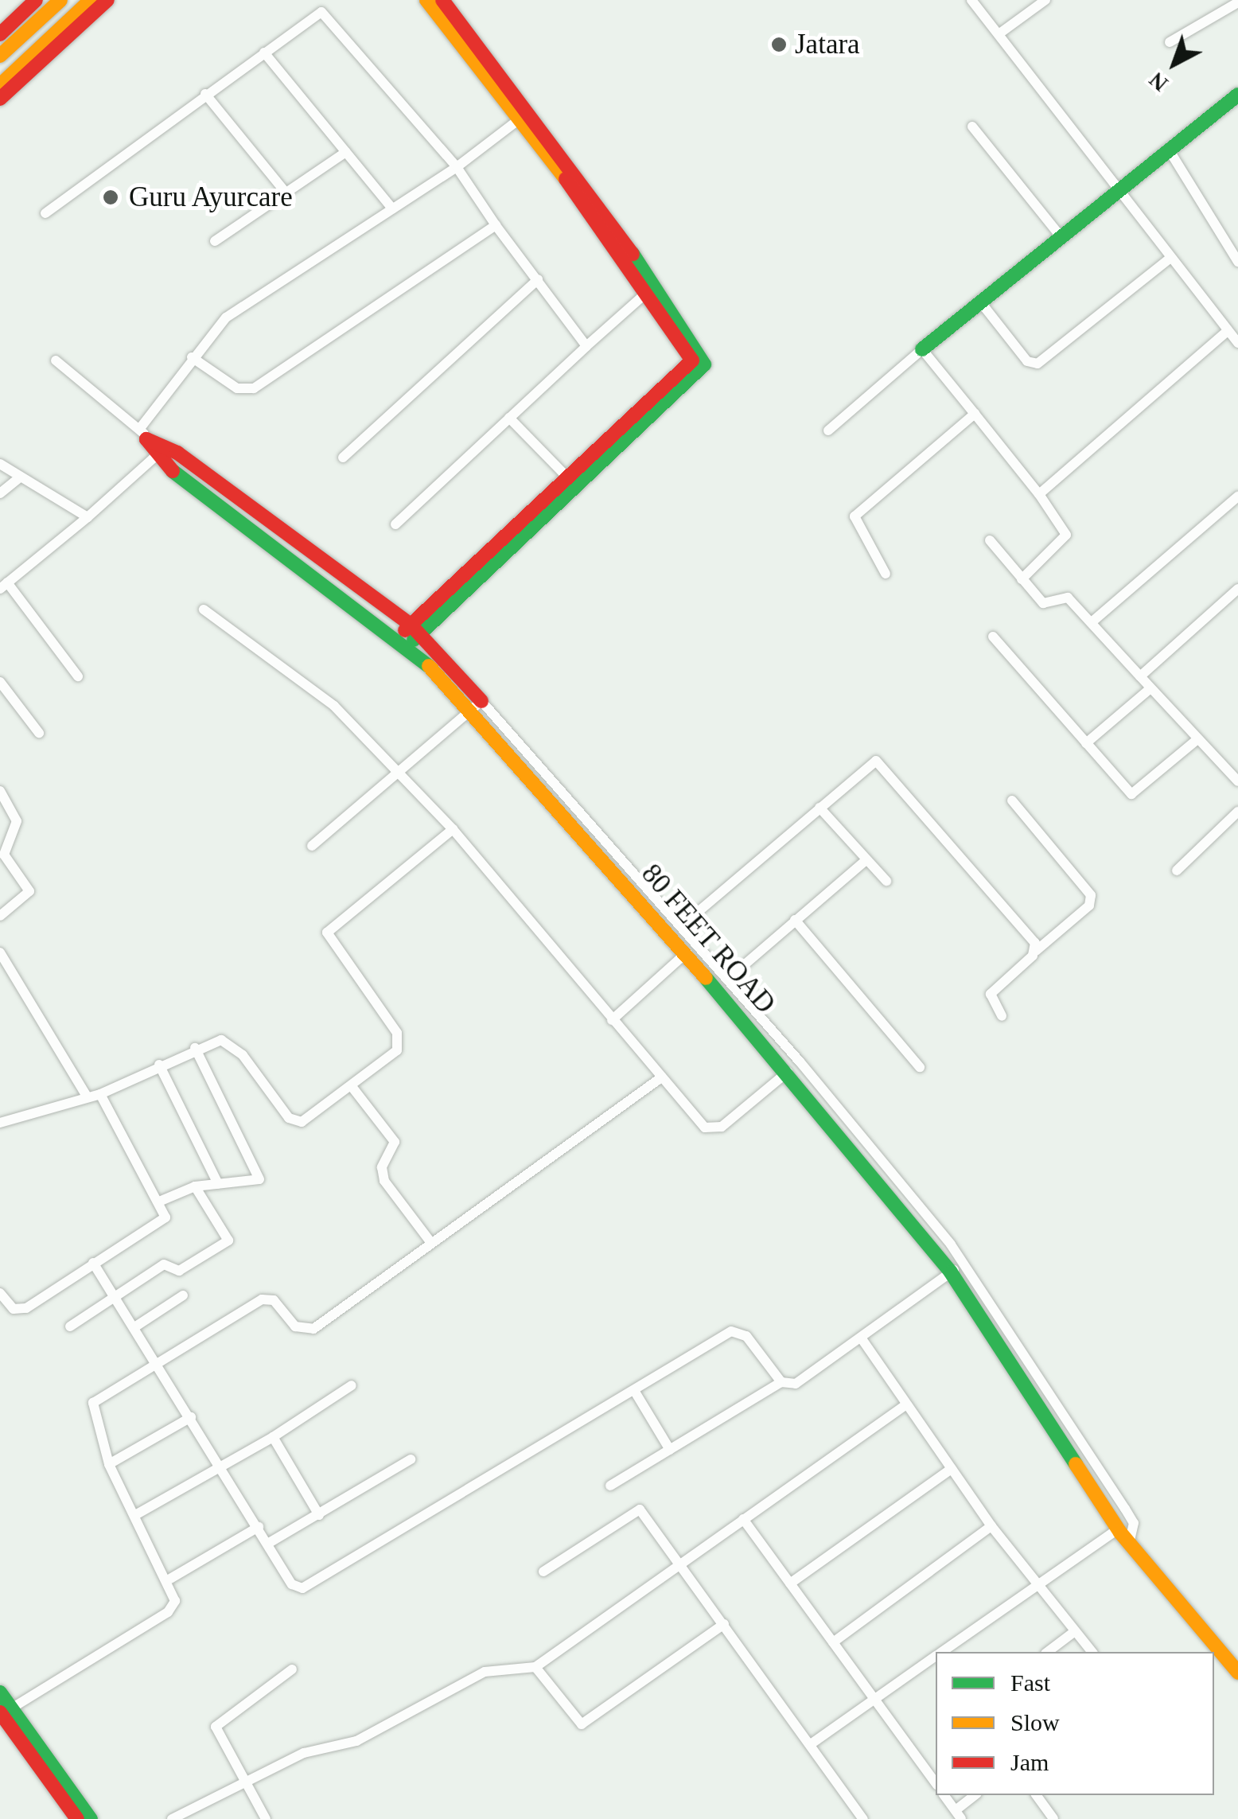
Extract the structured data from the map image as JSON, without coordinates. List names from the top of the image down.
{
  "streets": {
    "street": ["80 FEET ROAD"]
  },
  "places": ["Jatara", "Guru Ayurcare"],
  "legend": ["Fast", "Slow", "Jam"],
  "north": "bottom left"
}
